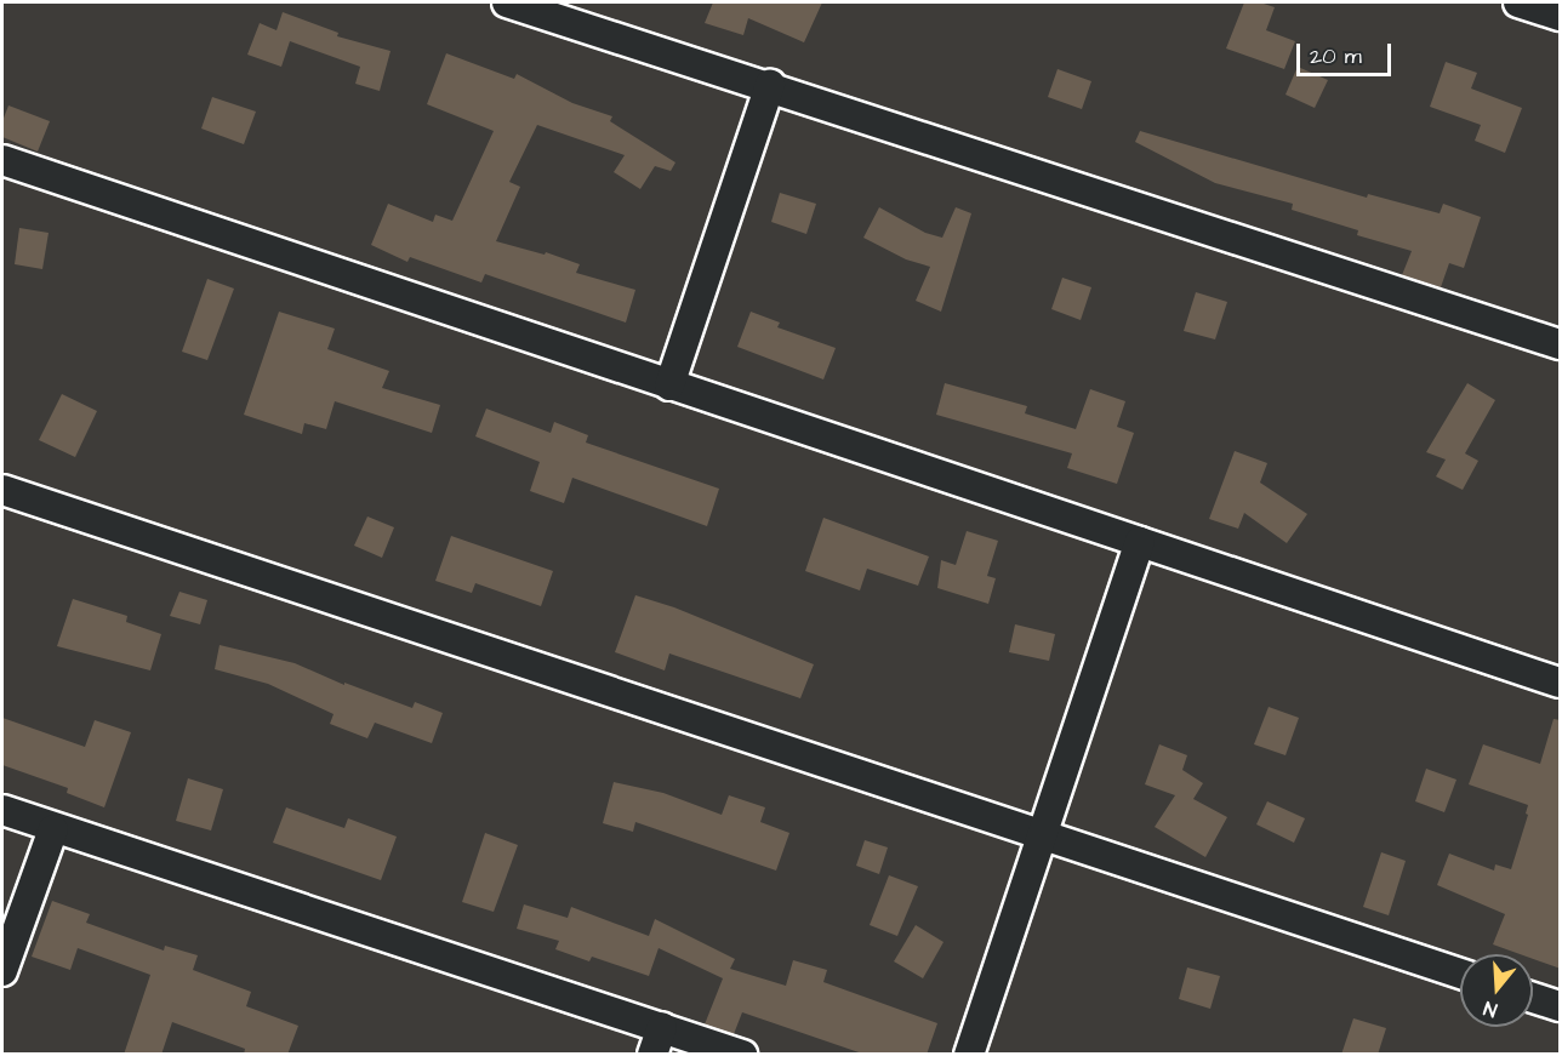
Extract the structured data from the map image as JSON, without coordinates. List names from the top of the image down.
{
  "scale_bar": "20 m",
  "north": "bottom"
}
